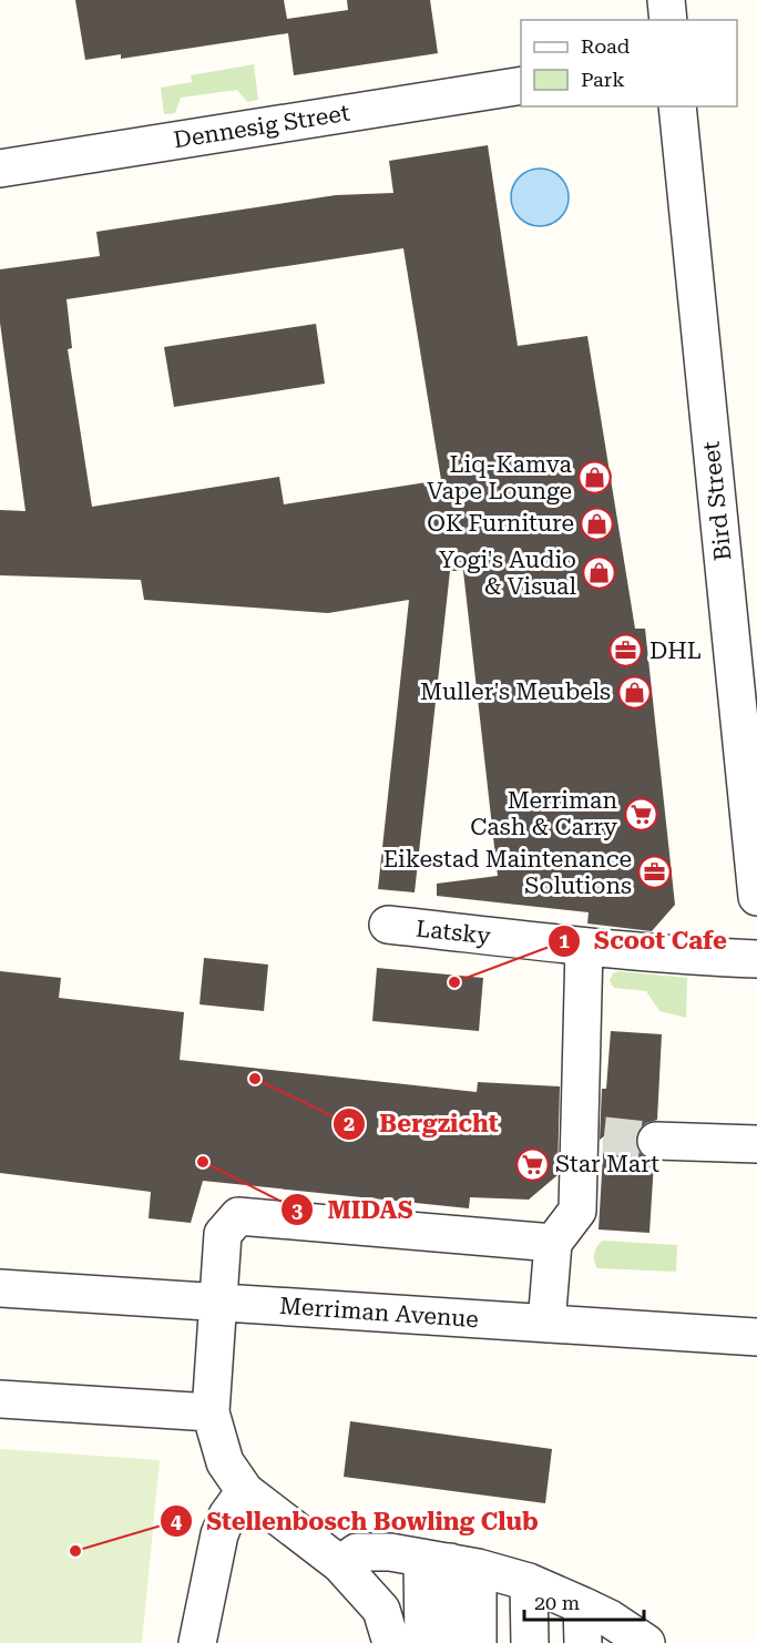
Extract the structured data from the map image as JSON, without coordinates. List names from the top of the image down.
{
  "streets": {
    "street": [
      "Dennesig Street",
      "Bird Street",
      "Latsky",
      "Merriman Avenue"
    ]
  },
  "places": {
    "shop": [
      "Liq-Kamva Vape Lounge",
      "OK Furniture",
      "Yogi's Audio & Visual",
      "Muller's Meubels"
    ],
    "office": ["DHL", "Eikestad Maintenance Solutions"],
    "supermarket": ["Merriman Cash & Carry", "Star Mart"],
    "other": [
      "Scoot Cafe",
      "Bergzicht",
      "MIDAS",
      "Stellenbosch Bowling Club"
    ]
  },
  "legend": ["Road", "Park"],
  "scale_bar": "20 m"
}
